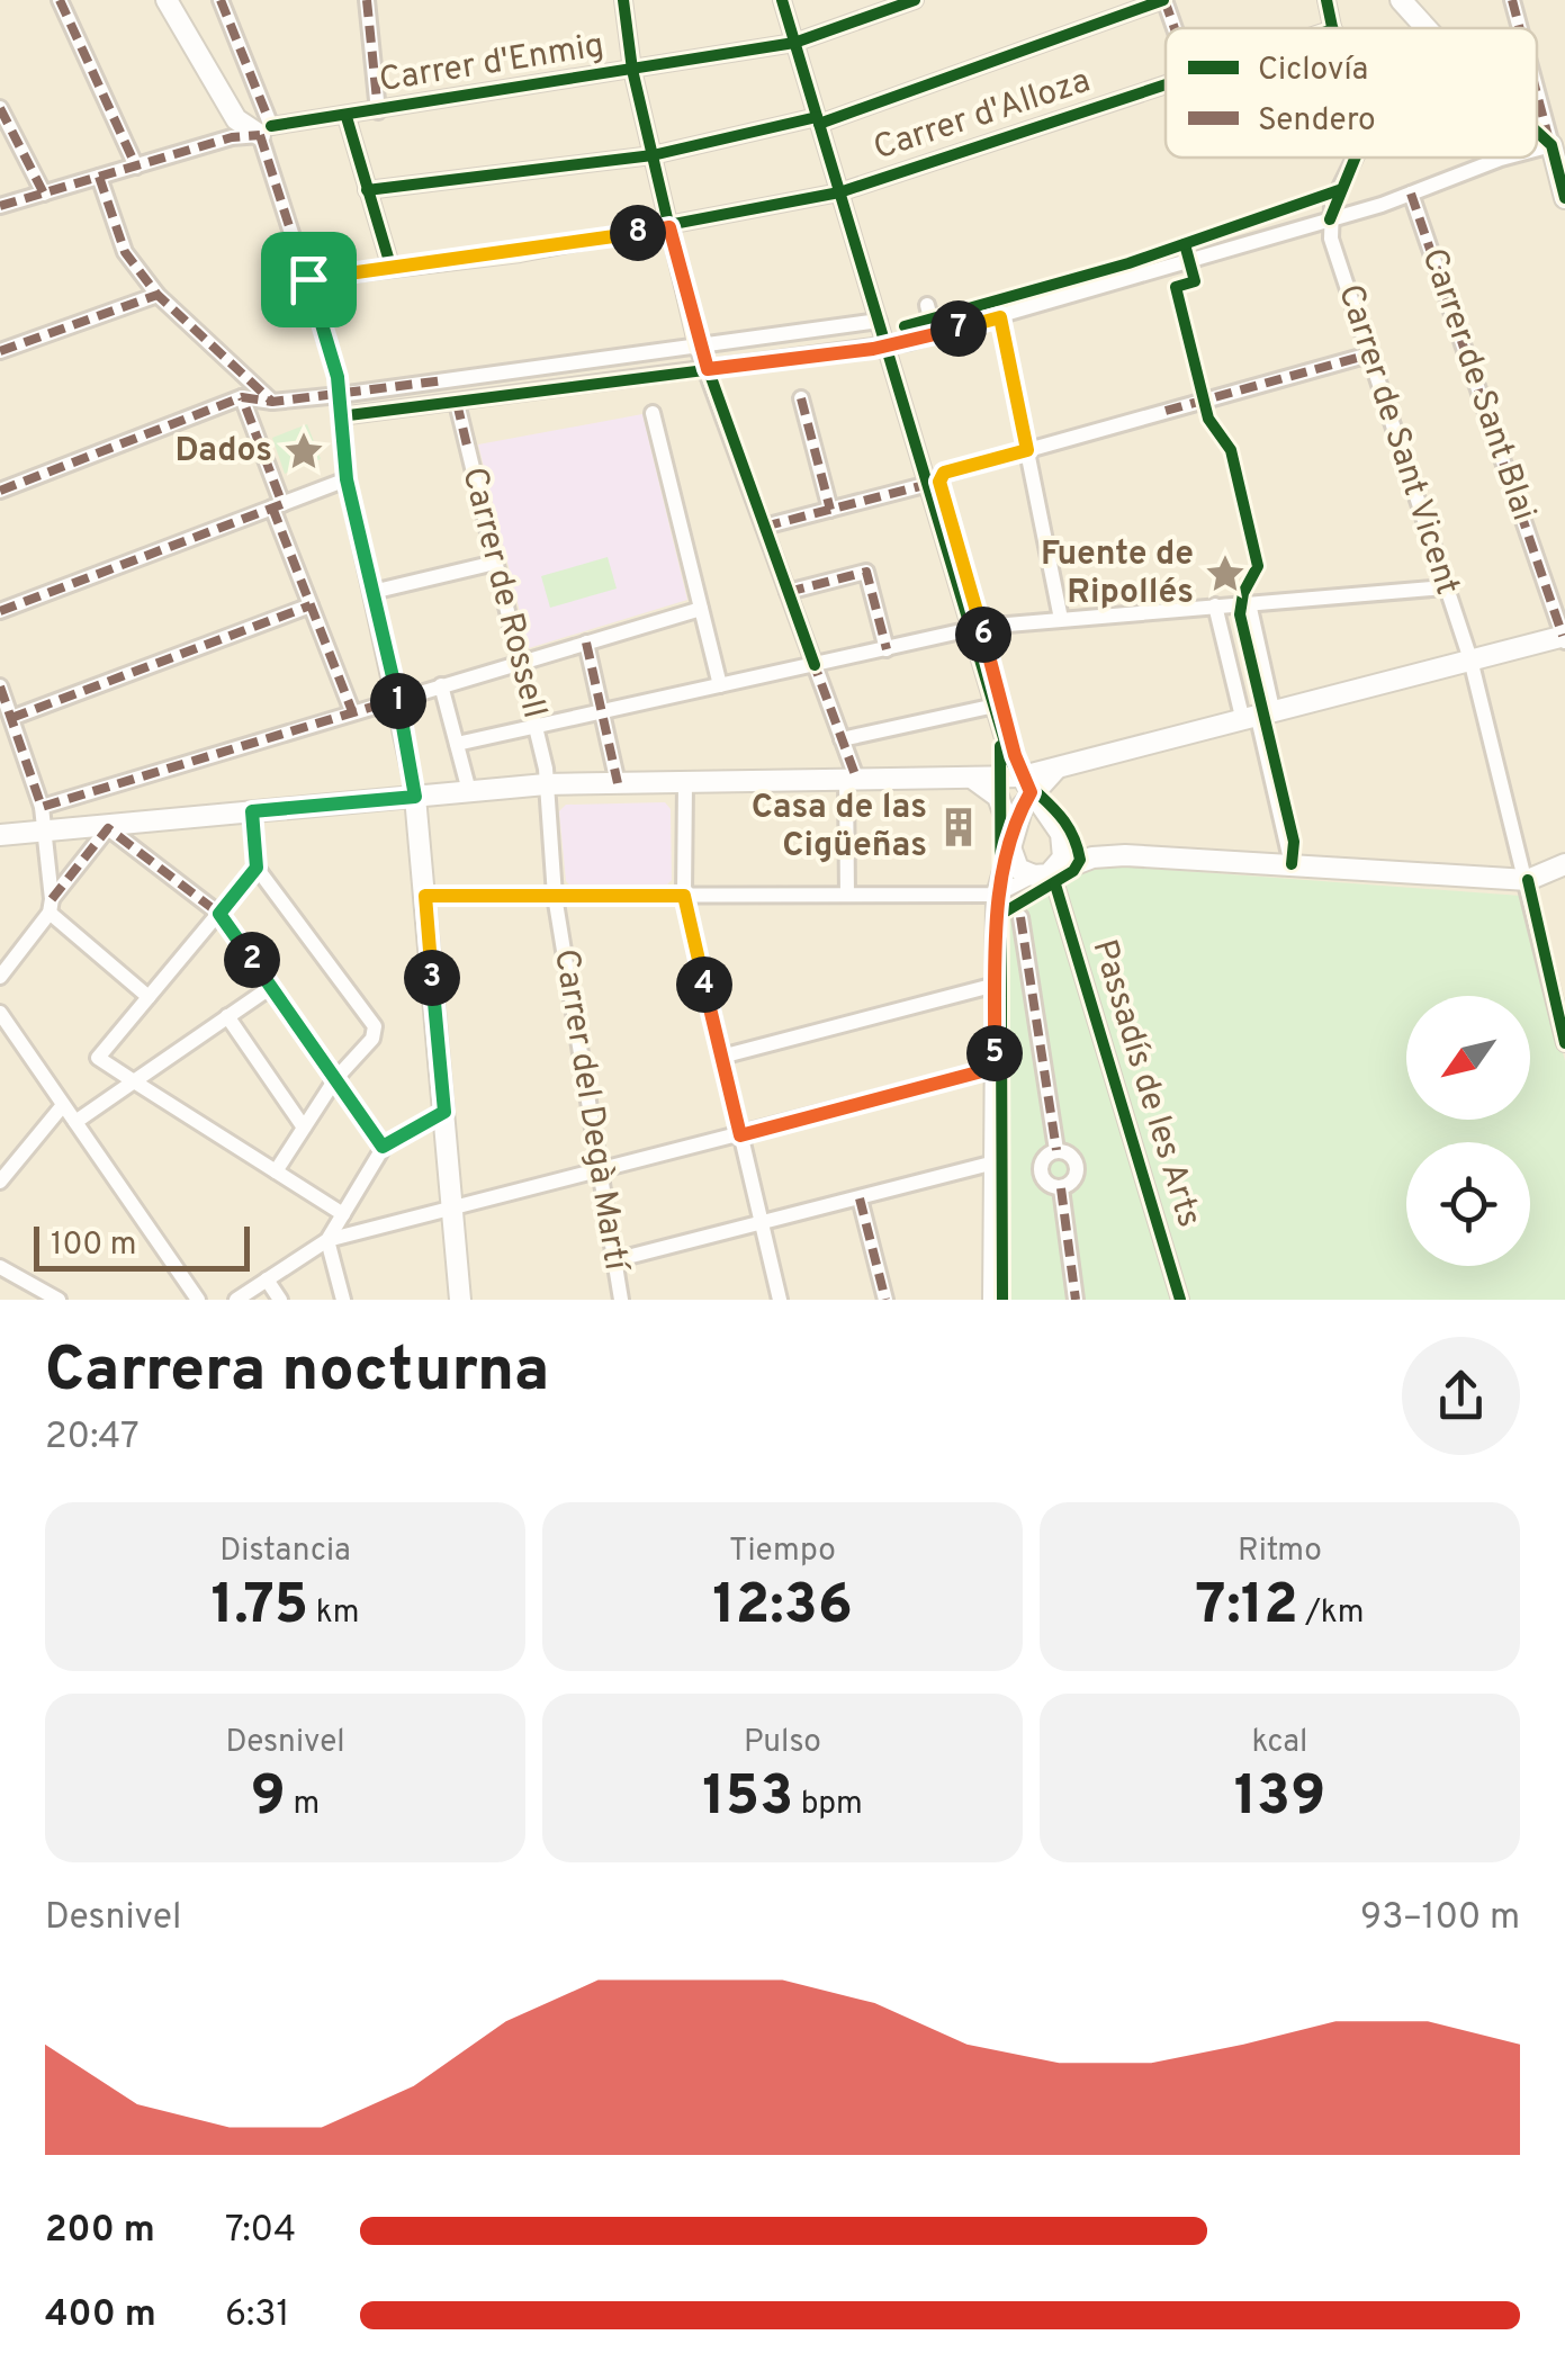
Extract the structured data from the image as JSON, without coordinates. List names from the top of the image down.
{
  "streets": {
    "street": [
      "Carrer d'Enmig",
      "Carrer d'Alloza",
      "Carrer de Sant Blai",
      "Carrer de Sant Vicent",
      "Carrer de Rossell",
      "Passadís de les Arts",
      "Carrer del Degà Martí"
    ]
  },
  "crossings": [
    ["Carrer de Rossell", "Carrer del Degà Martí"]
  ],
  "places": {
    "place": ["Dados", "Fuente de Ripollés"],
    "building": ["Casa de las Cigüeñas"]
  },
  "legend": ["Ciclovía", "Sendero"],
  "scale_bar": "100 m",
  "north": "bottom left",
  "page": {
    "pins": [
      "8",
      "7",
      "6",
      "1",
      "2",
      "3",
      "4",
      "5"
    ],
    "scale": "100 m",
    "heading": ["Carrera nocturna", "20:47"],
    "stats": [
      ["Distancia", "1.75 km"],
      ["Tiempo", "12:36"],
      ["Ritmo", "7:12 /km"],
      ["Desnivel", "9 m"],
      ["Pulso", "153 bpm"],
      ["kcal", "139"]
    ],
    "chart": ["Desnivel", "93–100 m"],
    "list": [
      {
        "name": "200 m",
        "note": "7:04"
      },
      {
        "name": "400 m",
        "note": "6:31"
      }
    ]
  }
}
